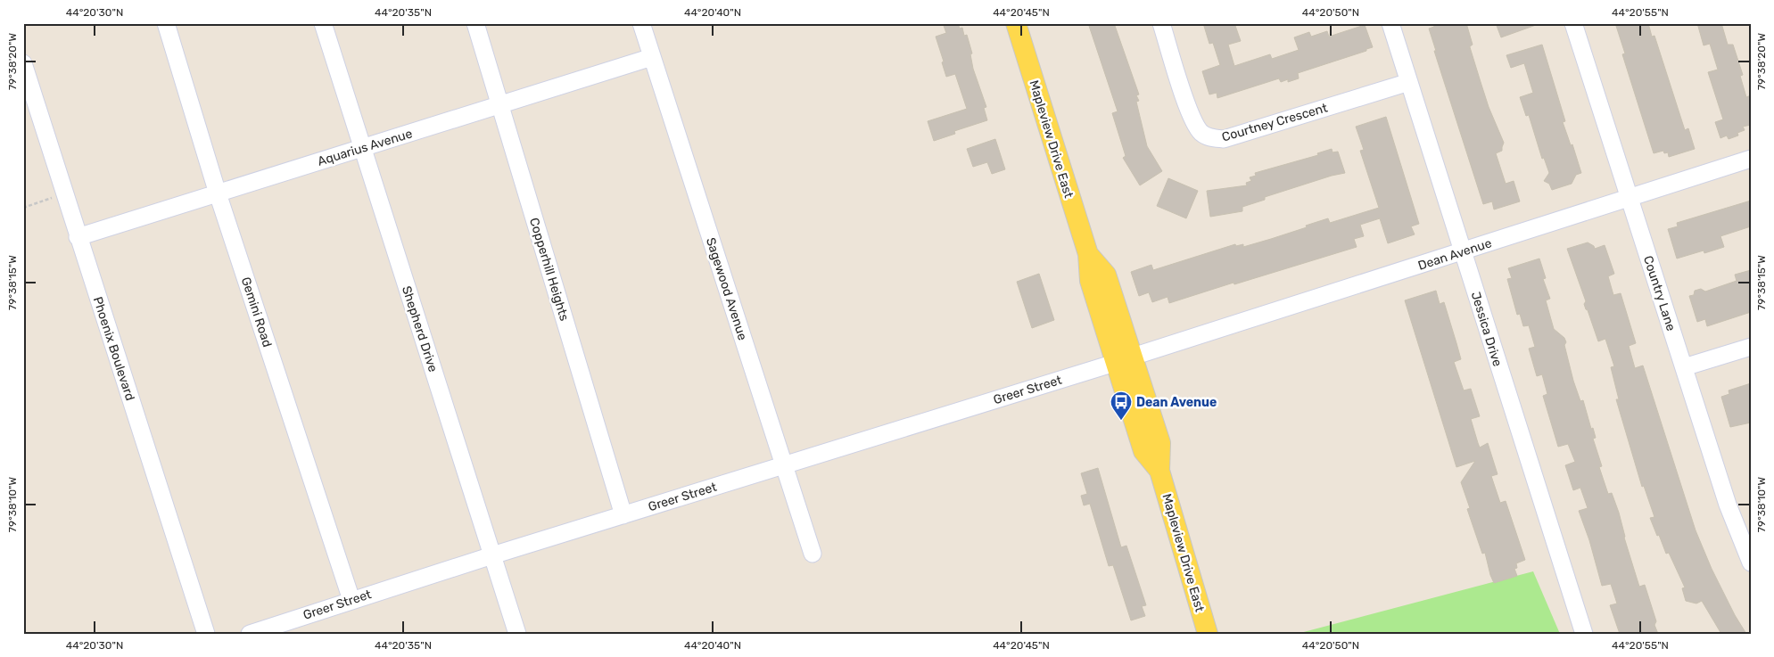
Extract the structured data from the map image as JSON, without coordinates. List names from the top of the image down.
{
  "streets": {
    "main road": ["Mapleview Drive East"],
    "street": [
      "Courtney Crescent",
      "Aquarius Avenue",
      "Dean Avenue",
      "Copperhill Heights",
      "Sagewood Avenue",
      "Country Lane",
      "Gemini Road",
      "Shepherd Drive",
      "Jessica Drive",
      "Phoenix Boulevard",
      "Greer Street"
    ]
  },
  "crossings": [
    ["Courtney Crescent", "Jessica Drive"],
    ["Mapleview Drive East", "Dean Avenue"],
    ["Mapleview Drive East", "Greer Street"],
    ["Aquarius Avenue", "Copperhill Heights"],
    ["Aquarius Avenue", "Sagewood Avenue"],
    ["Aquarius Avenue", "Gemini Road"],
    ["Aquarius Avenue", "Shepherd Drive"],
    ["Aquarius Avenue", "Phoenix Boulevard"],
    ["Dean Avenue", "Country Lane"],
    ["Dean Avenue", "Jessica Drive"],
    ["Dean Avenue", "Greer Street"],
    ["Copperhill Heights", "Greer Street"],
    ["Sagewood Avenue", "Greer Street"],
    ["Gemini Road", "Greer Street"],
    ["Shepherd Drive", "Greer Street"]
  ],
  "places": {
    "bus stop": ["Dean Avenue"]
  },
  "coordinates": [
    "44°20'30\"N",
    "44°20'35\"N",
    "44°20'40\"N",
    "44°20'45\"N",
    "44°20'50\"N",
    "44°20'55\"N",
    "79°38'20\"W",
    "79°38'15\"W",
    "79°38'10\"W"
  ]
}
